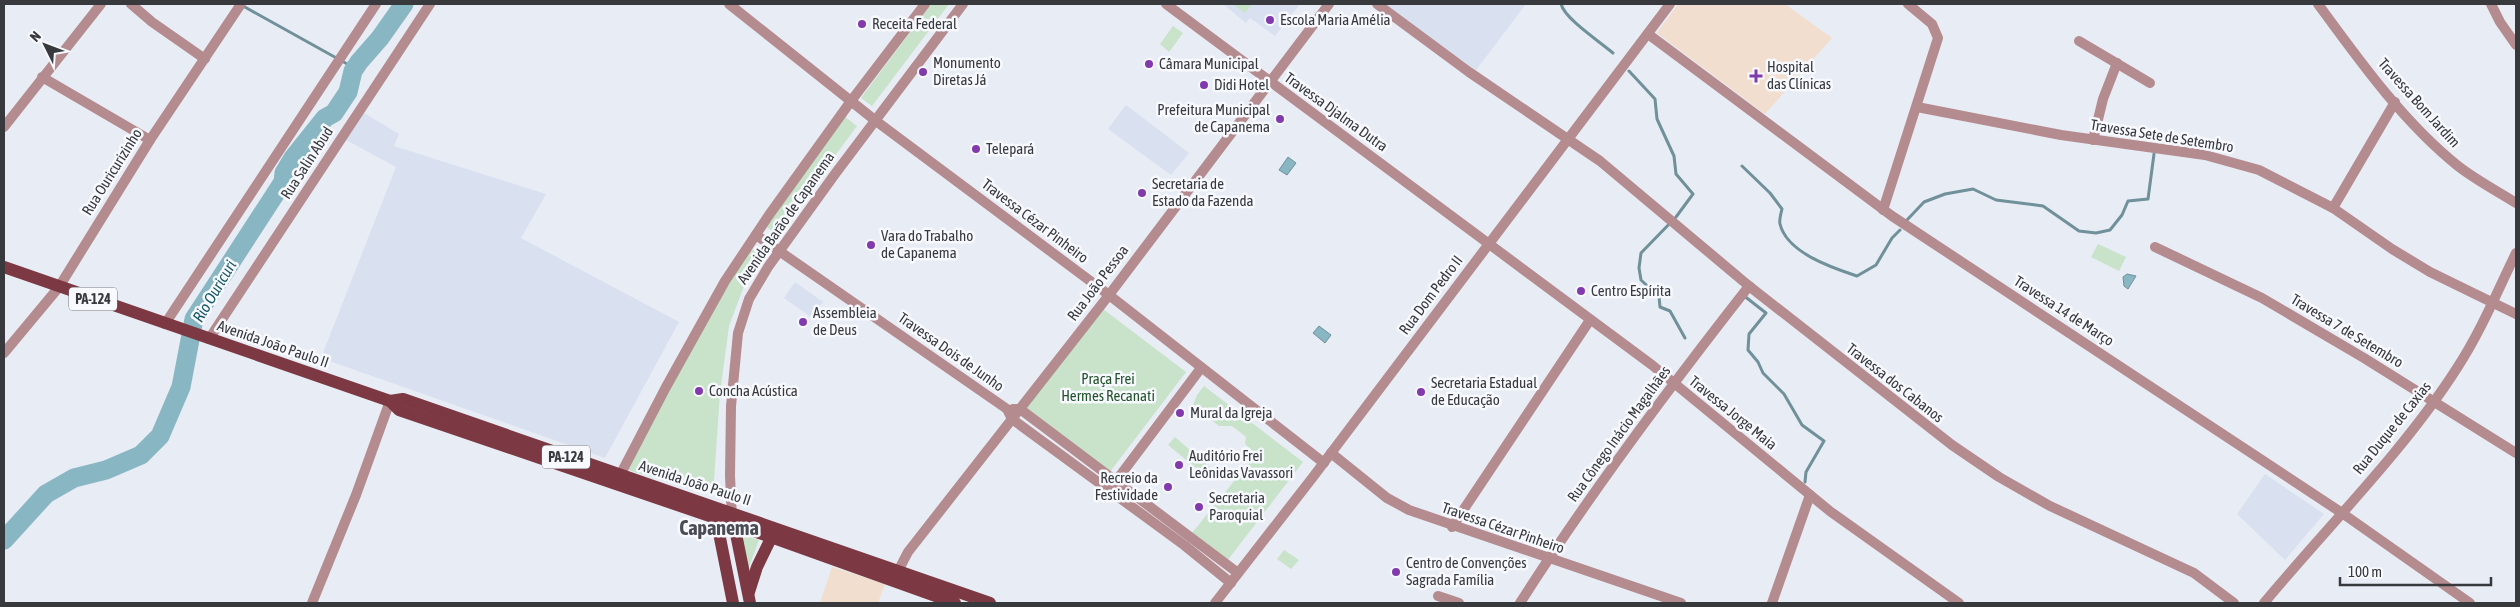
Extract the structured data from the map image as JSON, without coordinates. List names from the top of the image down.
{
  "streets": {
    "main road": ["Avenida Barão de Capanema", "PA-124", "Avenida João Paulo II"],
    "street": [
      "Travessa Bom Jardim",
      "Travessa Djalma Dutra",
      "Travessa Sete de Setembro",
      "Rua Salin Abud",
      "Rua Ouricurizinho",
      "Travessa Cézar Pinheiro",
      "Rua João Pessoa",
      "Rua Dom Pedro II",
      "Travessa 14 de Março",
      "Travessa 7 de Setembro",
      "Travessa Dois de Junho",
      "Travessa dos Cabanos",
      "Travessa Jorge Maia",
      "Rua Duque de Caxias",
      "Rua Cônego Inácio Magalhães"
    ]
  },
  "crossings": [
    ["Travessa Djalma Dutra", "Rua João Pessoa"],
    ["Travessa Djalma Dutra", "Rua Dom Pedro II"],
    ["Travessa Djalma Dutra", "Travessa Jorge Maia"],
    ["Travessa Sete de Setembro", "Rua Duque de Caxias"],
    ["Rua Salin Abud", "Avenida João Paulo II"],
    ["Rua Ouricurizinho", "Avenida João Paulo II"],
    ["Avenida Barão de Capanema", "Travessa Cézar Pinheiro"],
    ["Avenida Barão de Capanema", "Avenida João Paulo II"],
    ["Avenida Barão de Capanema", "Travessa Dois de Junho"],
    ["Travessa Cézar Pinheiro", "Rua João Pessoa"],
    ["Travessa Cézar Pinheiro", "Rua Dom Pedro II"],
    ["Travessa Cézar Pinheiro", "Rua Cônego Inácio Magalhães"],
    ["Rua João Pessoa", "Avenida João Paulo II"],
    ["Rua Dom Pedro II", "Travessa 14 de Março"],
    ["Rua Dom Pedro II", "Travessa dos Cabanos"],
    ["Rua Dom Pedro II", "Travessa Jorge Maia"],
    ["Travessa 14 de Março", "Rua Duque de Caxias"],
    ["Travessa 7 de Setembro", "Rua Duque de Caxias"],
    ["Travessa dos Cabanos", "Rua Cônego Inácio Magalhães"],
    ["Travessa Jorge Maia", "Rua Cônego Inácio Magalhães"]
  ],
  "districts": ["Capanema"],
  "water": ["Rio Ouricuri"],
  "parks": ["Praça Frei Hermes Recanati"],
  "places": {
    "other": [
      "Escola Maria Amélia",
      "Receita Federal",
      "Câmara Municipal",
      "Monumento Diretas Já",
      "Didi Hotel",
      "Prefeitura Municipal de Capanema",
      "Telepará",
      "Secretaria de Estado da Fazenda",
      "Vara do Trabalho de Capanema",
      "Centro Espírita",
      "Assembleia de Deus",
      "Concha Acústica",
      "Secretaria Estadual de Educação",
      "Mural da Igreja",
      "Auditório Frei Leônidas Vavassori",
      "Recreio da Festividade",
      "Secretaria Paroquial",
      "Centro de Convenções Sagrada Família"
    ],
    "health": ["Hospital das Clínicas"]
  },
  "scale_bar": "100 m",
  "north": "top left"
}
